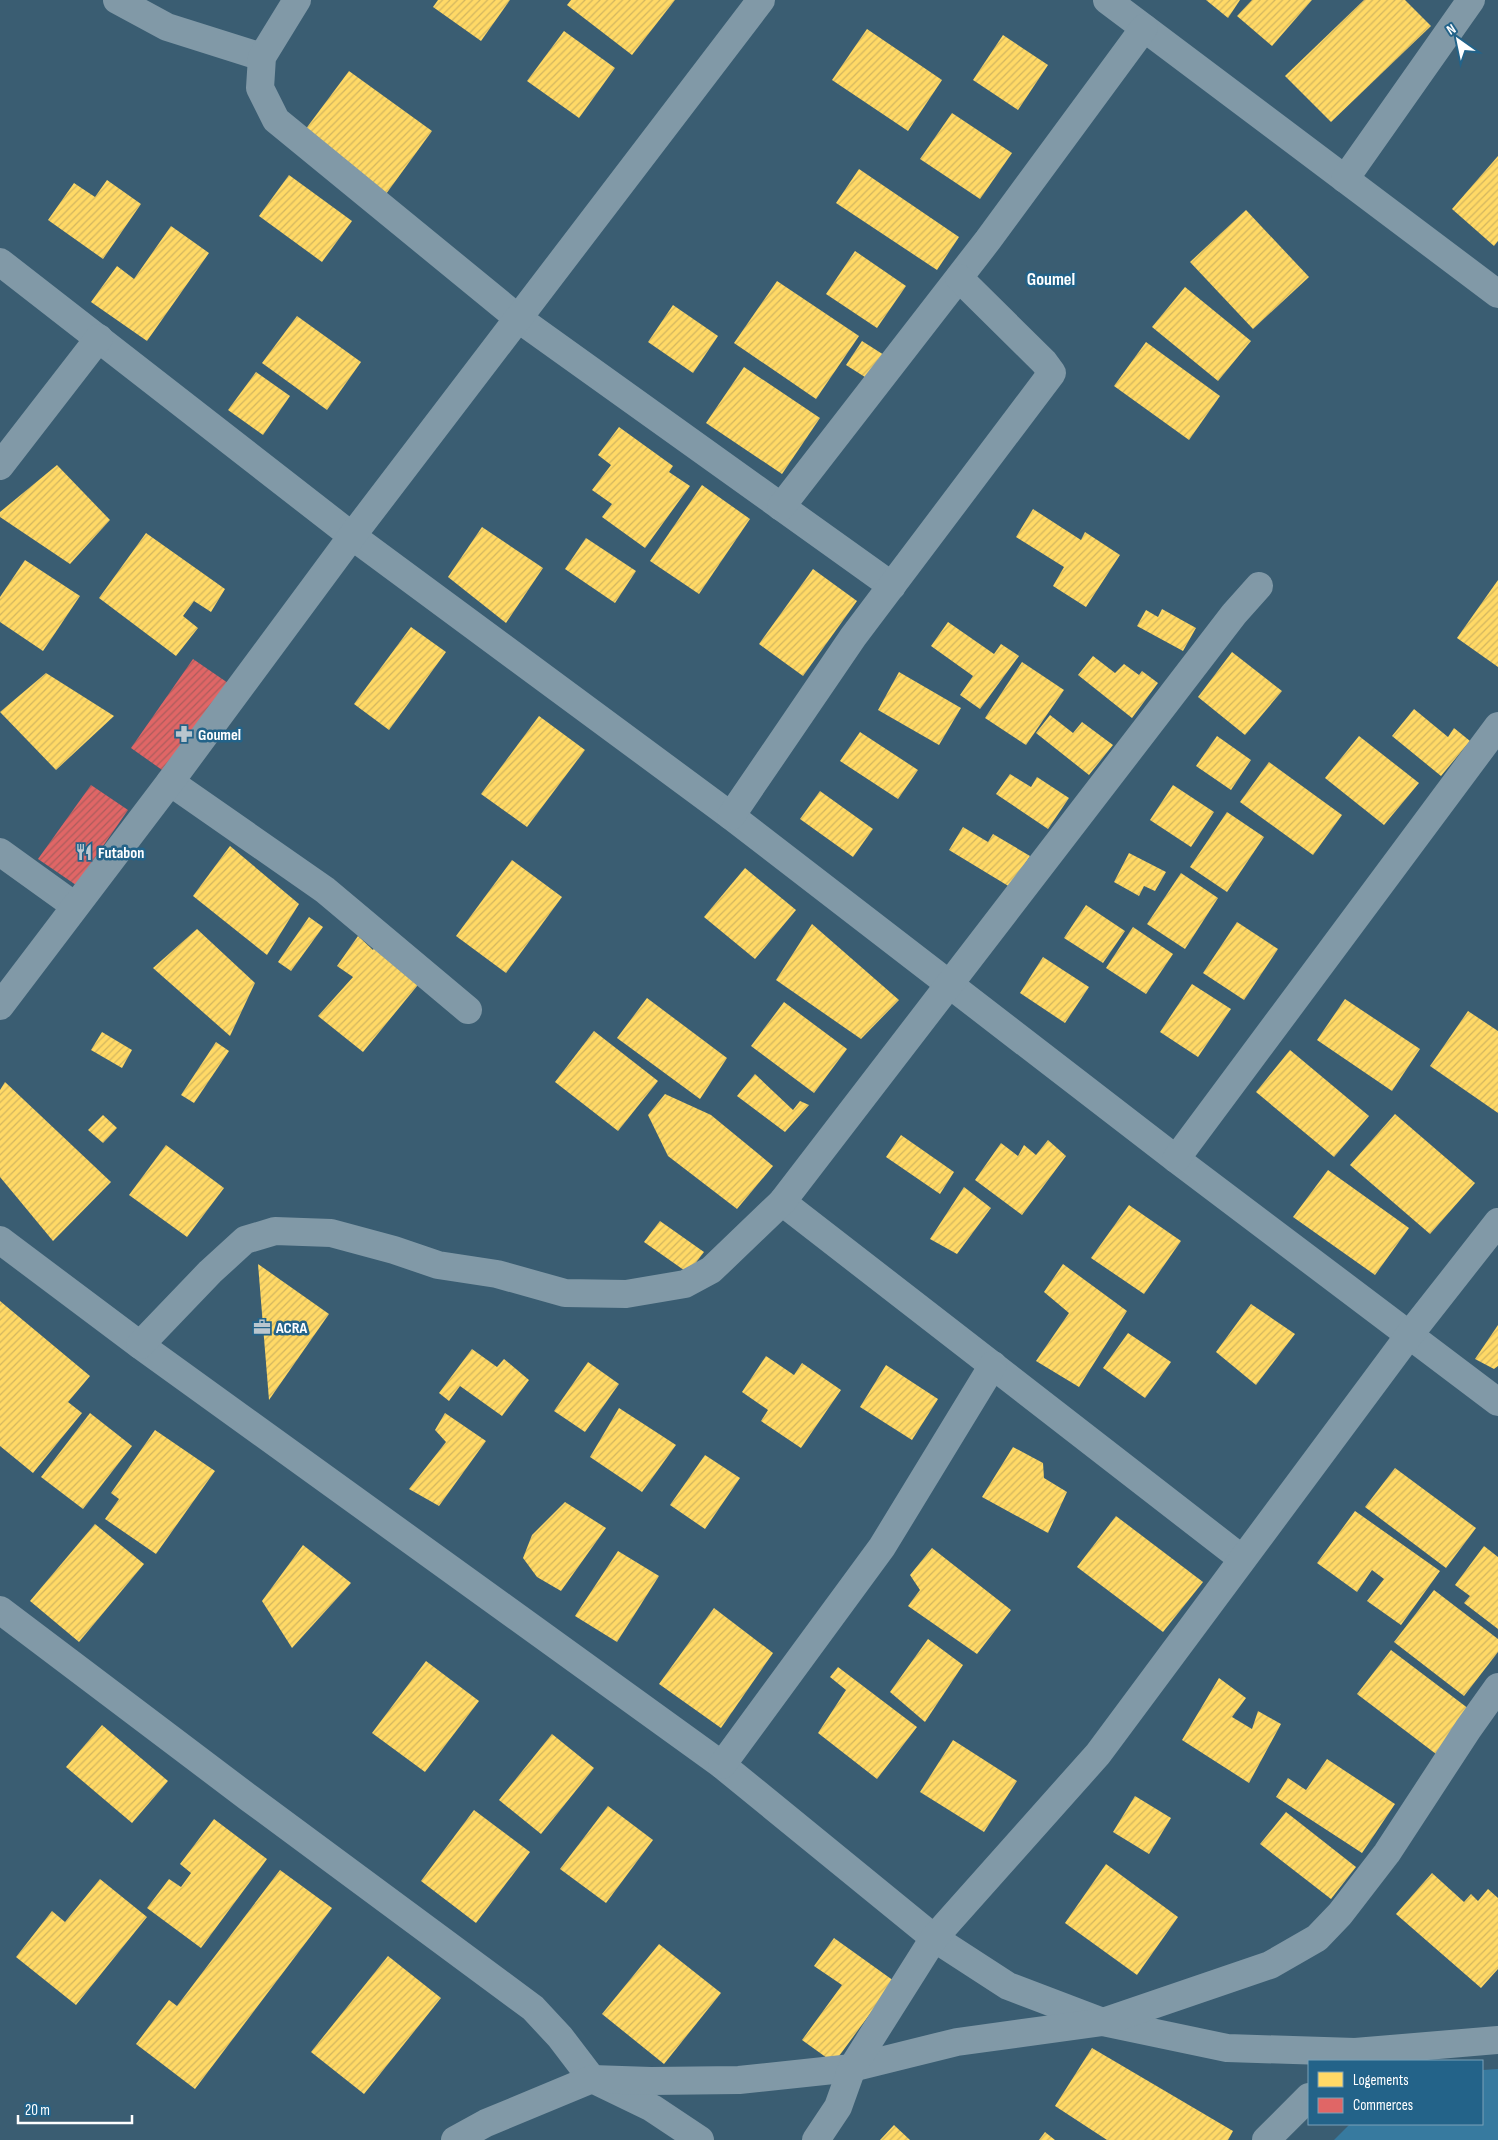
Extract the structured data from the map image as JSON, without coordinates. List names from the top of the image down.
{
  "districts": ["Goumel"],
  "places": {
    "pharmacy": ["Goumel"],
    "restaurant": ["Futabon"],
    "office": ["ACRA"]
  },
  "legend": ["Logements", "Commerces"],
  "scale_bar": "20 m",
  "north": "top left"
}
